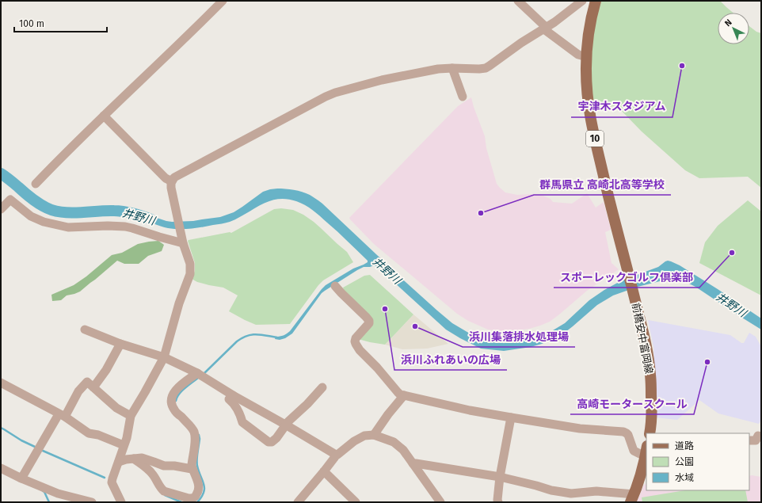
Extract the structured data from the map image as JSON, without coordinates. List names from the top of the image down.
{
  "streets": {
    "main road": ["10", "前橋安中富岡線"]
  },
  "water": ["井野川"],
  "places": [
    "宇津木スタジアム",
    "群馬県立 高崎北高等学校",
    "スポーレックゴルフ倶楽部",
    "浜川ふれあいの広場",
    "浜川集落排水処理場",
    "高崎モータースクール"
  ],
  "legend": ["道路", "公園", "水域"],
  "scale_bar": "100 m",
  "north": "top left"
}
